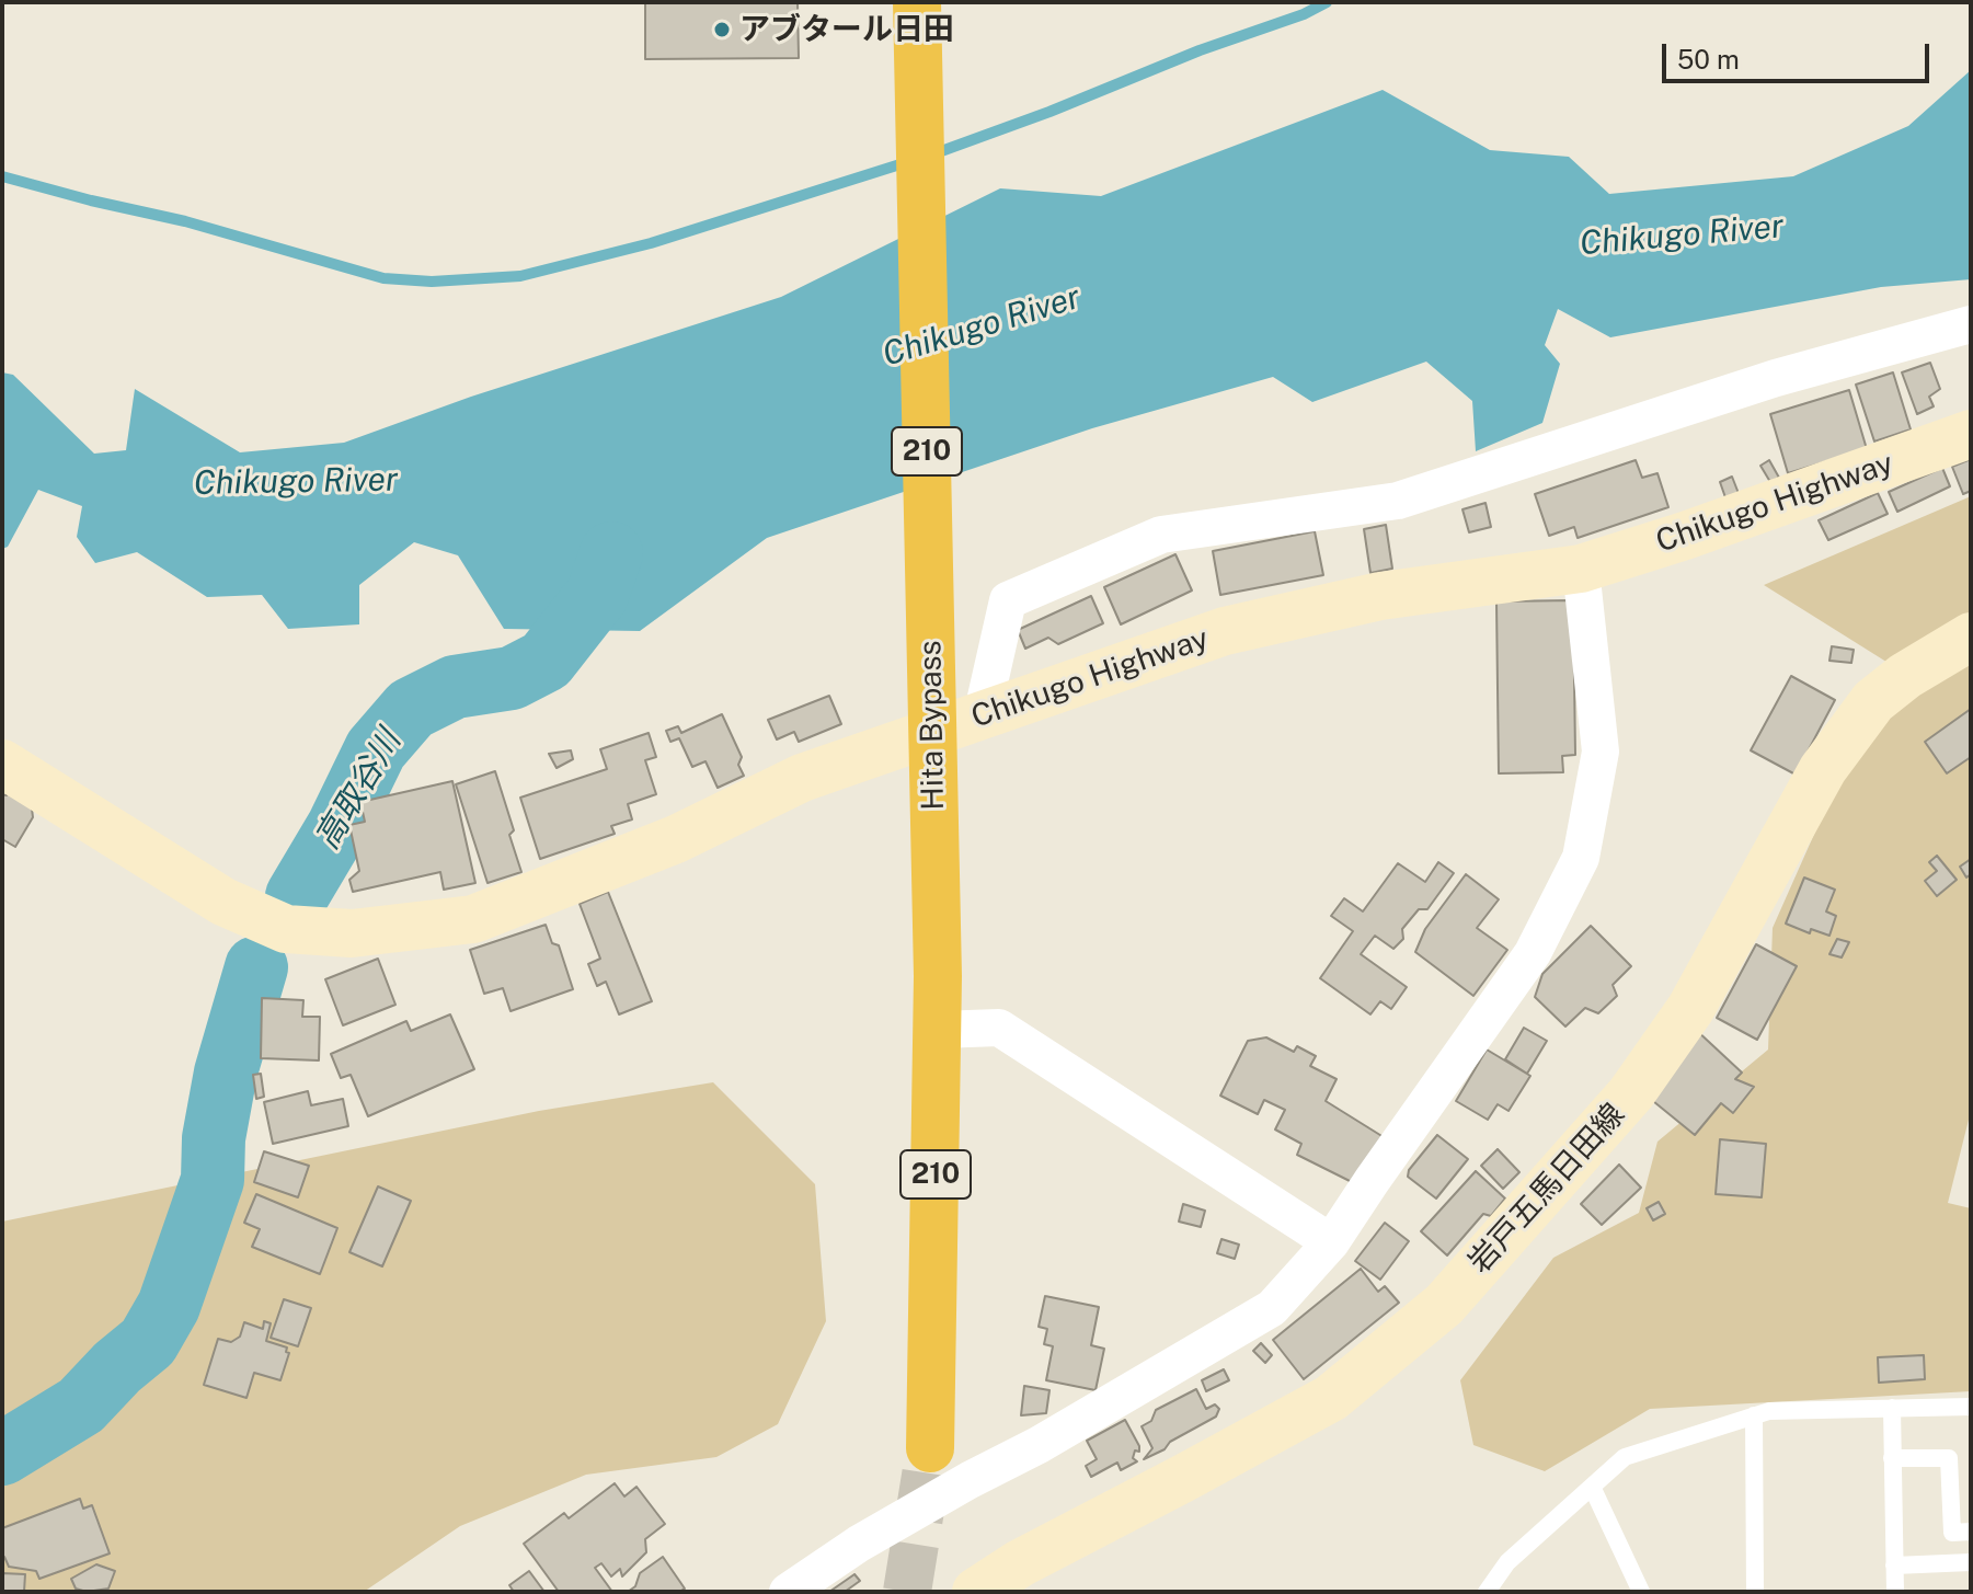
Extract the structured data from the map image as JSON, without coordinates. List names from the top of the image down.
{
  "streets": {
    "highway": ["210", "Hita Bypass"],
    "street": ["Chikugo Highway", "岩戸五馬日田線"]
  },
  "water": ["Chikugo River", "高取谷川"],
  "places": ["アブタール日田"],
  "scale_bar": "50 m"
}
